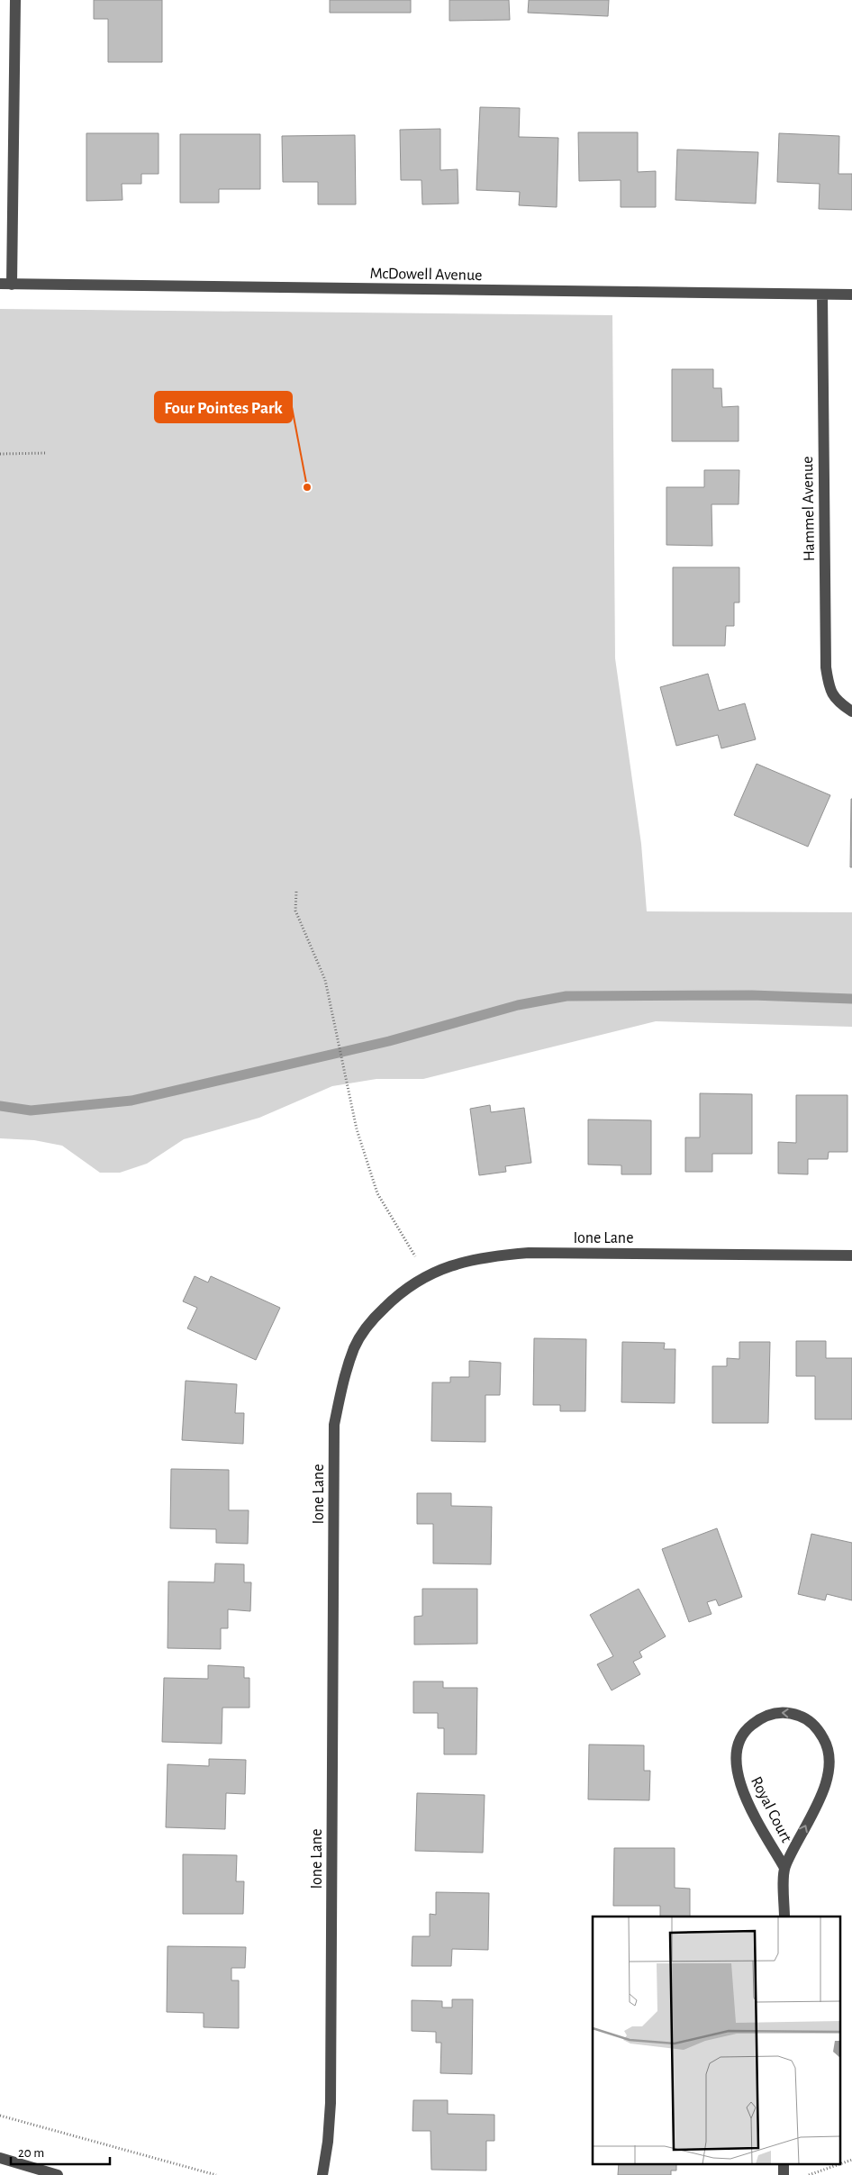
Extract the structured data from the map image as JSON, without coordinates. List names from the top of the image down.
{
  "streets": {
    "street": [
      "McDowell Avenue",
      "Hammel Avenue",
      "Ione Lane",
      "Royal Court"
    ]
  },
  "crossings": [
    ["McDowell Avenue", "Hammel Avenue"]
  ],
  "places": ["Four Pointes Park"],
  "scale_bar": "20 m"
}
